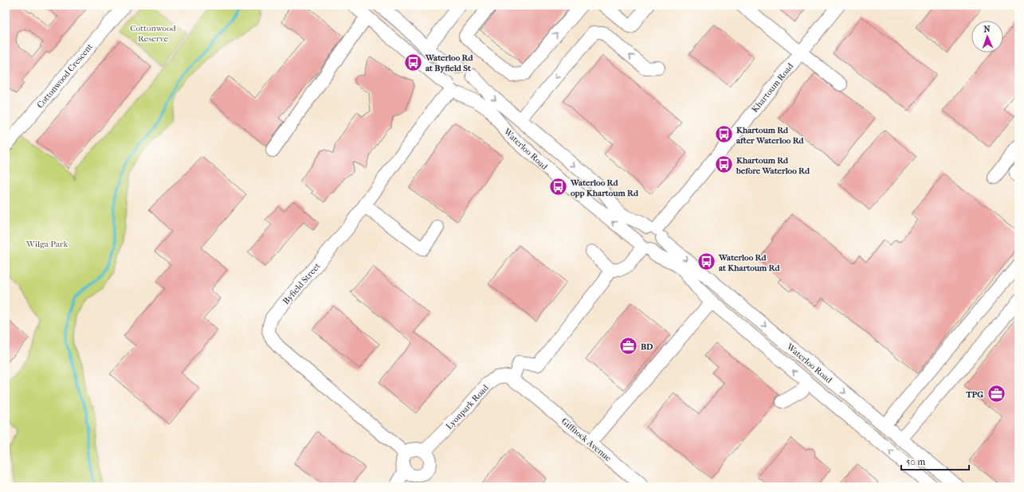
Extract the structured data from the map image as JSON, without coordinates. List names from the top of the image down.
{
  "streets": {
    "street": [
      "Cottonwood Crescent",
      "Khartoum Road",
      "Waterloo Road",
      "Byfield Street",
      "Lyonpark Road",
      "Giffnock Avenue"
    ]
  },
  "crossings": [
    ["Khartoum Road", "Waterloo Road"],
    ["Waterloo Road", "Byfield Street"],
    ["Byfield Street", "Lyonpark Road"],
    ["Lyonpark Road", "Giffnock Avenue"]
  ],
  "parks": ["Cottonwood Reserve", "Wilga Park"],
  "places": {
    "bus stop": [
      "Waterloo Rd at Byfield St",
      "Khartoum Rd after Waterloo Rd",
      "Khartoum Rd before Waterloo Rd",
      "Waterloo Rd opp Khartoum Rd",
      "Waterloo Rd at Khartoum Rd"
    ],
    "office": ["BD", "TPG"]
  },
  "scale_bar": "50 m",
  "north": "top"
}
